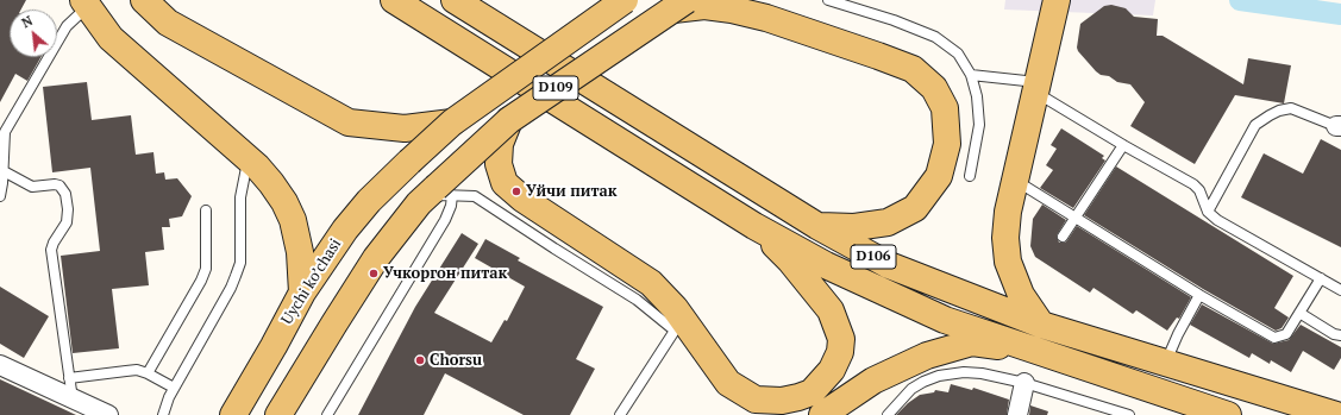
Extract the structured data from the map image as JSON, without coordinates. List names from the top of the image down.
{
  "streets": {
    "main road": ["D109", "D106", "Uychi ko’chasi"]
  },
  "crossings": [
    ["D109", "Uychi ko’chasi"]
  ],
  "places": ["Уйчи питак", "Учкоргон питак", "Chorsu"],
  "north": "top left"
}
